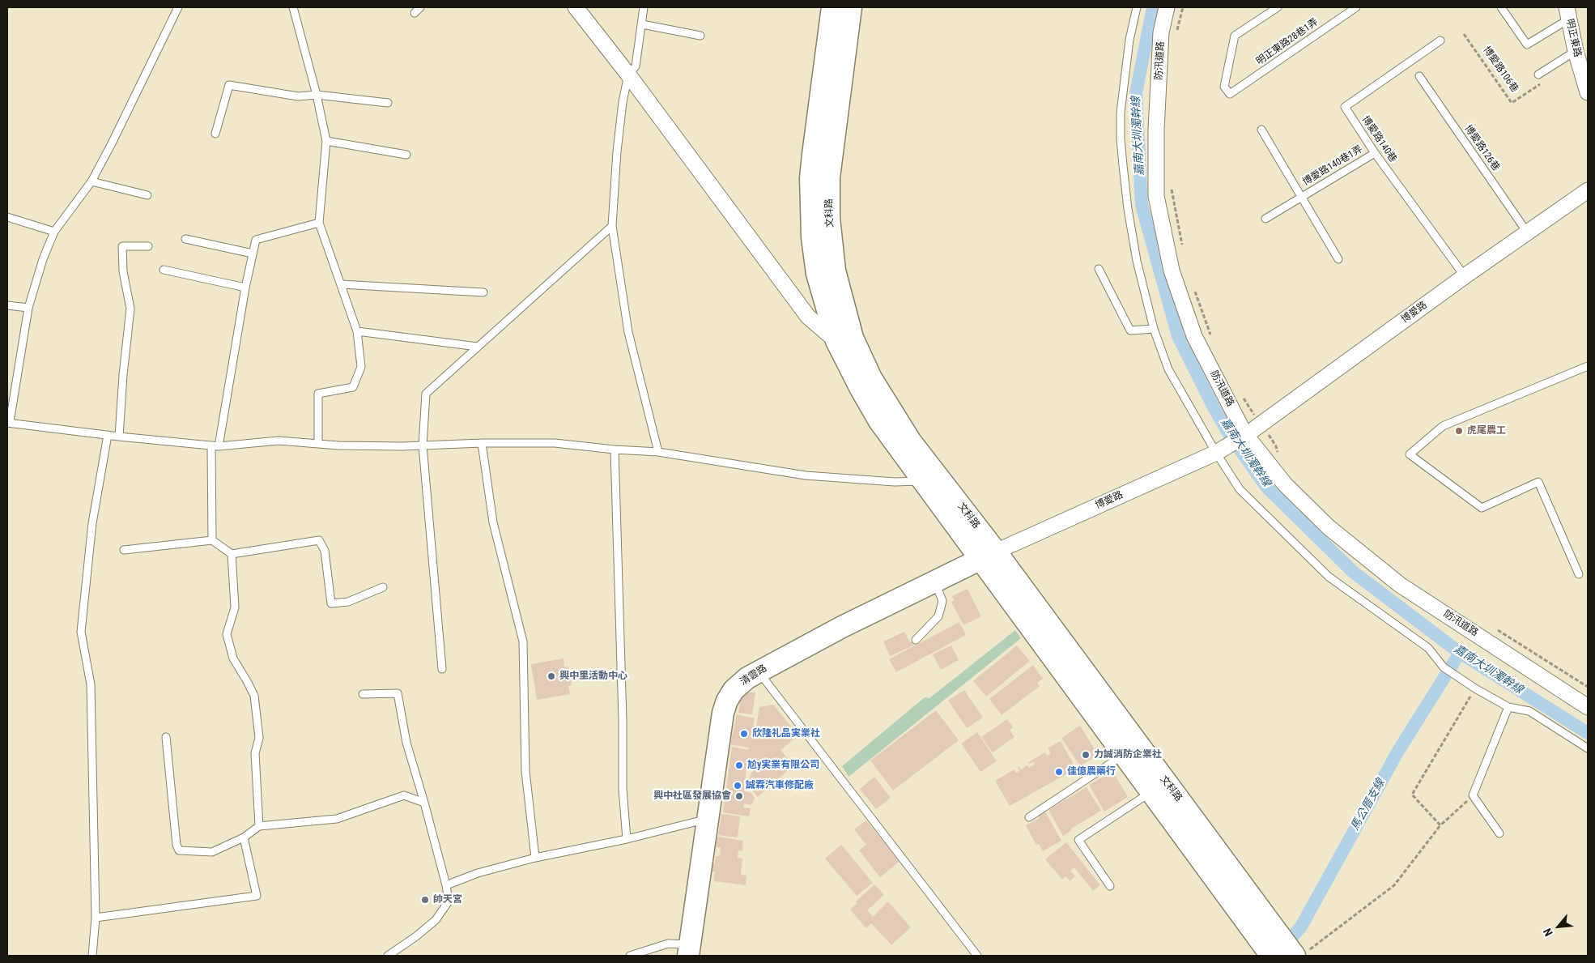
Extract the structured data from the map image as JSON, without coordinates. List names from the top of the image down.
{
  "streets": {
    "main road": ["文科路", "清雲路"],
    "street": ["明正東路", "防汛道路", "博愛路"],
    "lane": [
      "明正東路28巷1弄",
      "博愛路140巷",
      "博愛路126巷",
      "博愛路140巷1弄"
    ],
    "path": ["博愛路106巷"]
  },
  "crossings": [
    ["防汛道路", "博愛路"],
    ["博愛路140巷", "博愛路140巷1弄"],
    ["博愛路140巷", "博愛路"],
    ["博愛路126巷", "博愛路"],
    ["文科路", "博愛路"],
    ["文科路", "清雲路"],
    ["博愛路", "清雲路"]
  ],
  "water": ["嘉南大圳濁幹線", "馬公厝支線"],
  "places": [
    "虎尾農工",
    "興中里活動中心",
    "欣隆礼品実業社",
    "力誠消防企業社",
    "尬y実業有限公司",
    "佳億農藥行",
    "誠霖汽車修配廠",
    "興中社區發展協會",
    "帥天宮"
  ],
  "north": "bottom left"
}
